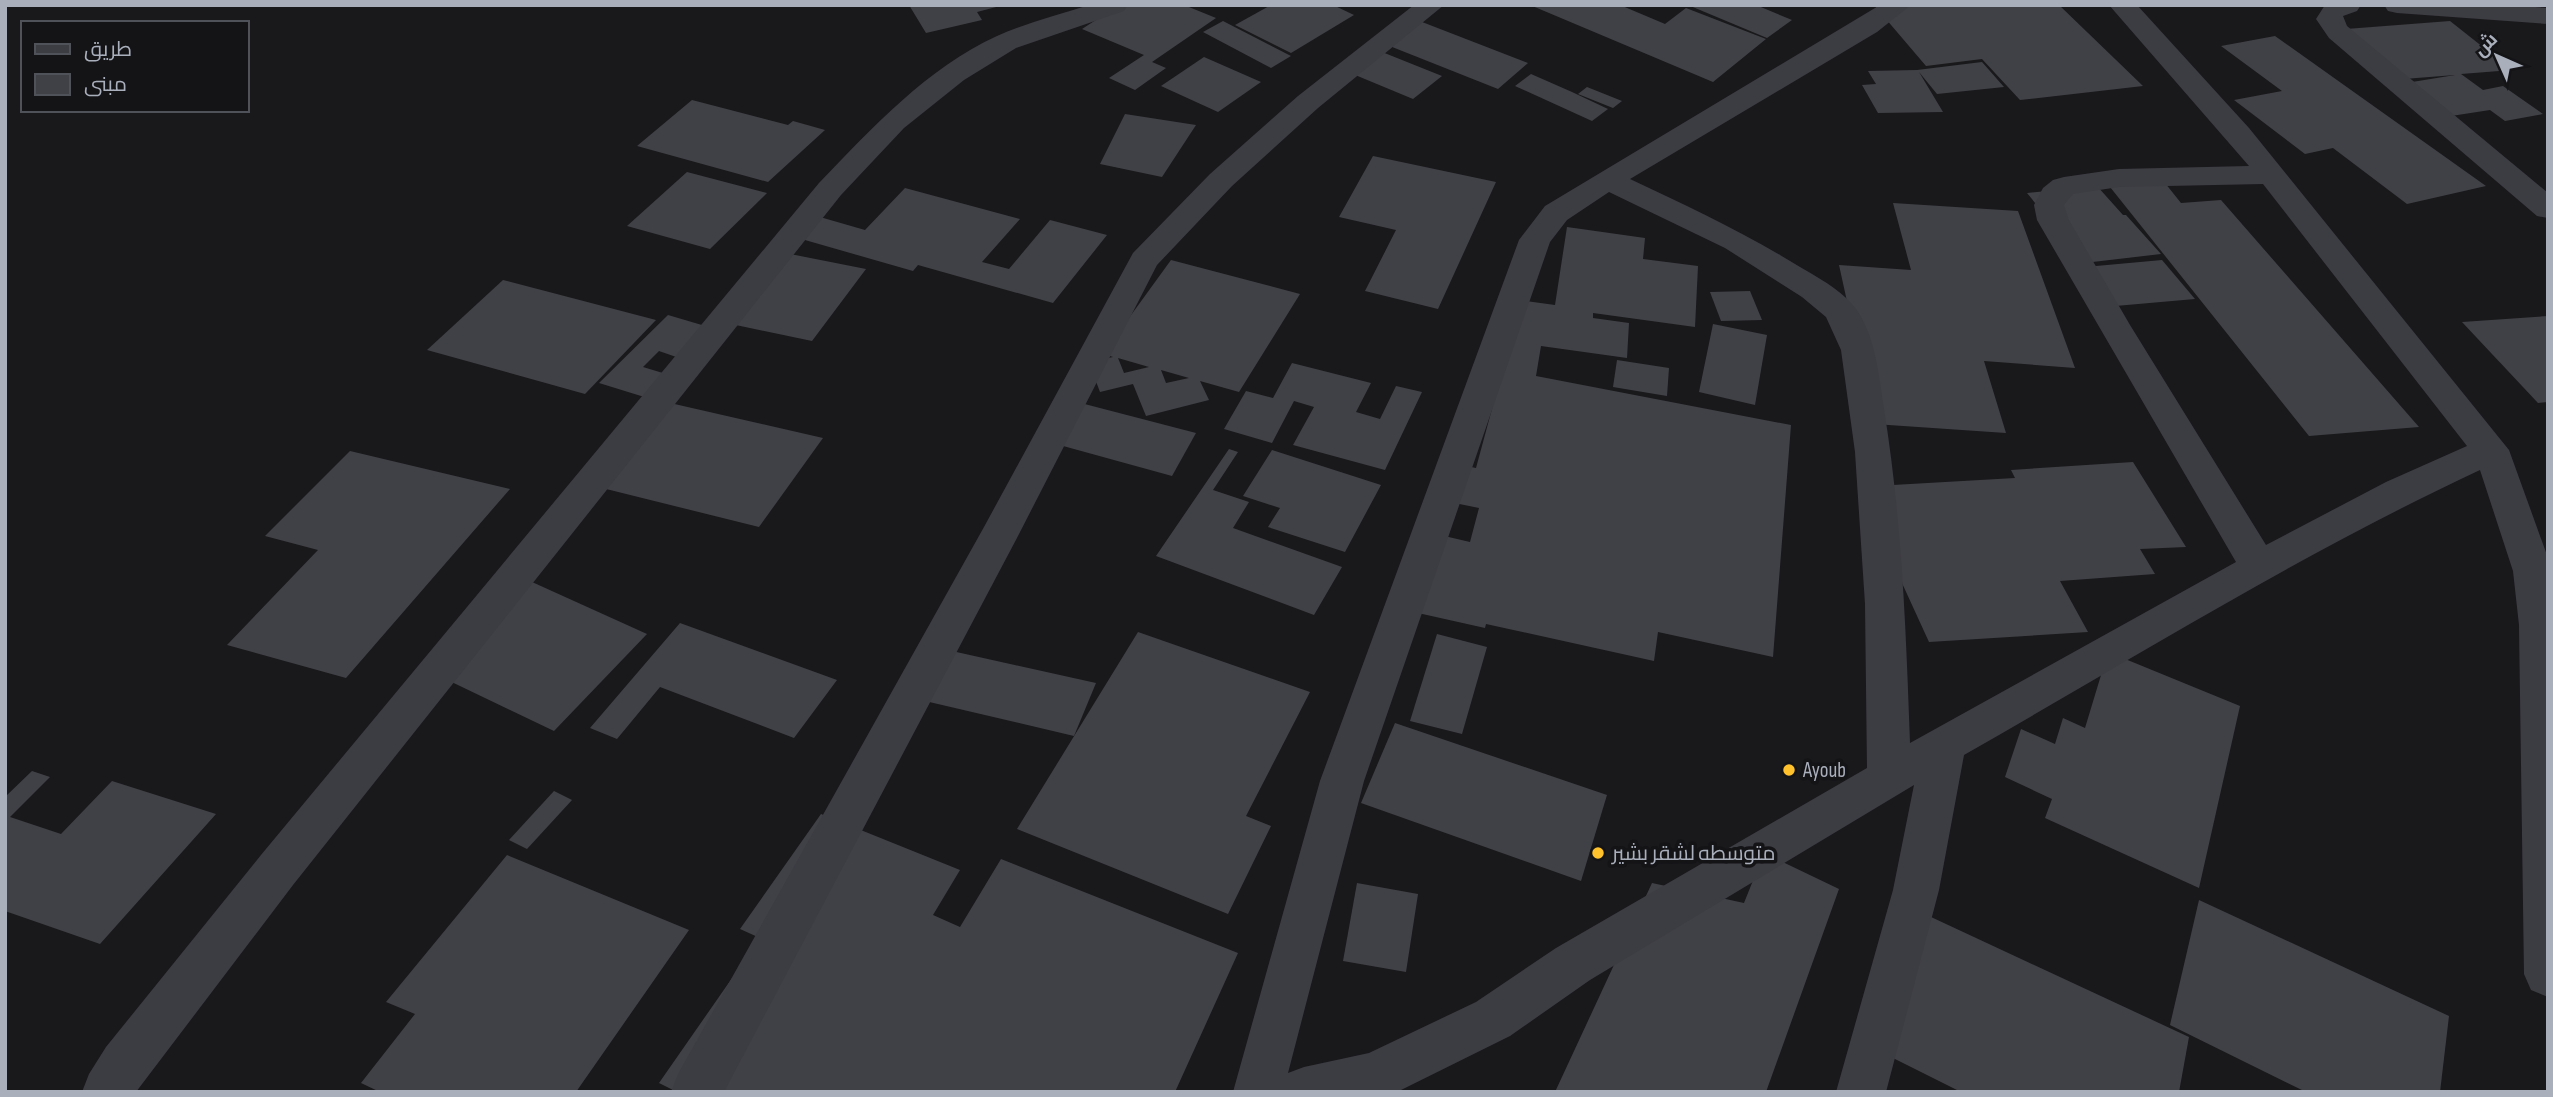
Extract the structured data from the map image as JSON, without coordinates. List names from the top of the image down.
{
  "places": ["Ayoub", "متوسطه لشقر بشير"],
  "legend": ["طريق", "مبنى"],
  "north": "top left"
}
